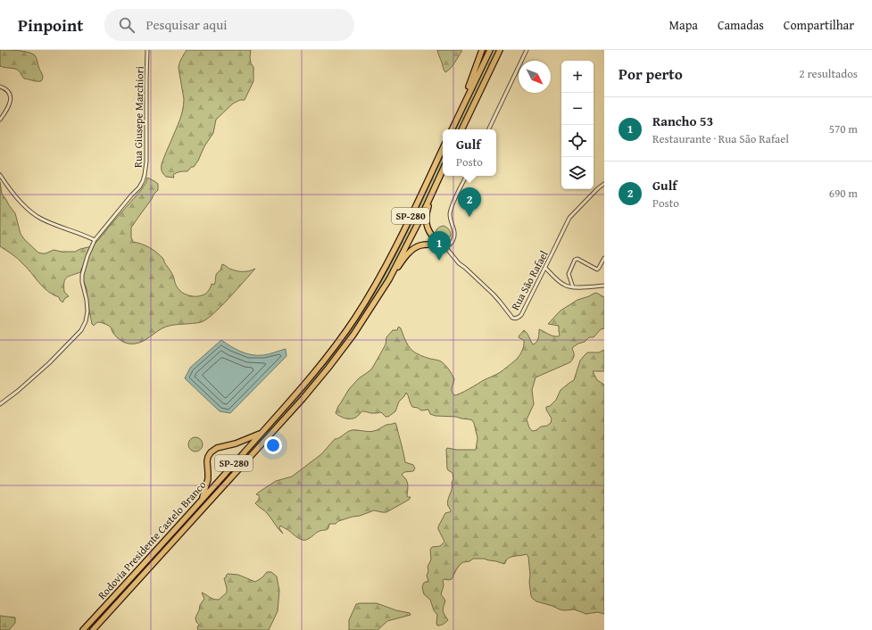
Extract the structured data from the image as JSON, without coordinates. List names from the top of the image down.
{
  "streets": {
    "highway": ["SP-280", "Rodovia Presidente Castelo Branco"],
    "street": ["Rua Giusepe Marchiori", "Rua São Rafael"]
  },
  "north": "bottom right",
  "page": {
    "header": "Pinpoint",
    "search": "Pesquisar aqui",
    "nav": ["Mapa", "Camadas", "Compartilhar"],
    "heading": ["Por perto", "2 resultados"],
    "map_buttons": ["+", "−"],
    "list": [
      {
        "mark": "1",
        "name": "Rancho 53",
        "note": "Restaurante · Rua São Rafael",
        "value": "570 m"
      },
      {
        "mark": "2",
        "name": "Gulf",
        "note": "Posto",
        "value": "690 m"
      }
    ],
    "popup": ["Gulf", "Posto"],
    "pins": ["2", "1"]
  }
}
